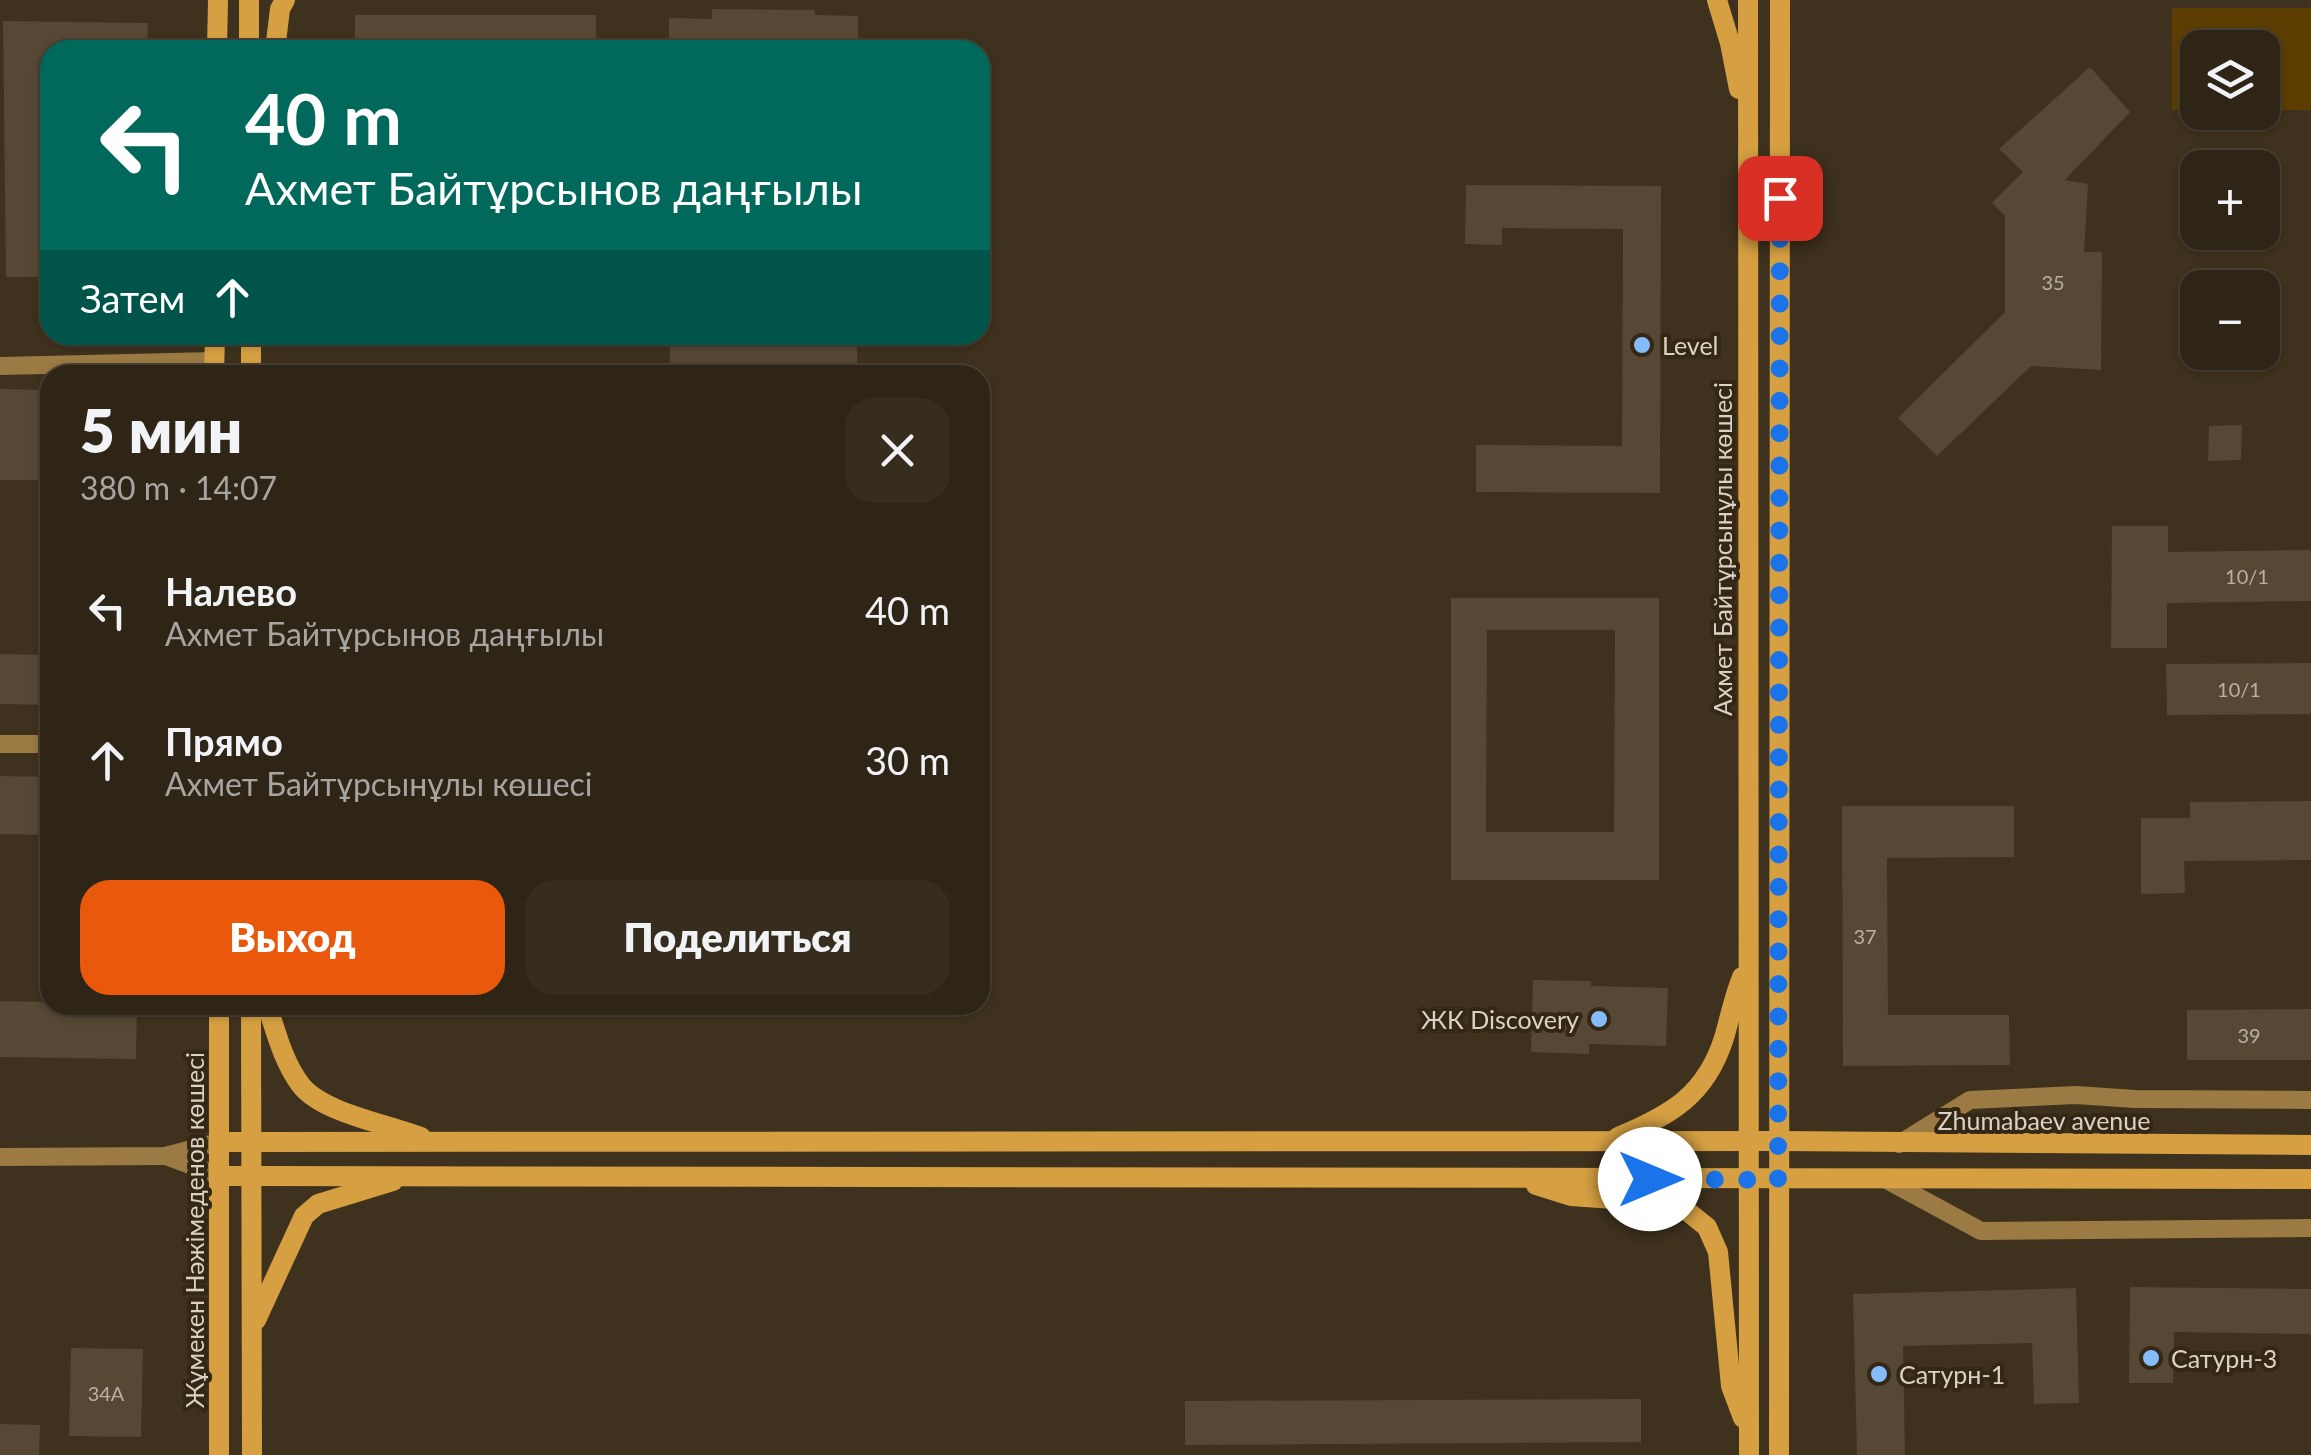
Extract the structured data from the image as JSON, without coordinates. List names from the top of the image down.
{
  "streets": {
    "main road": ["Ахмет Байтұрсынұлы көшесі", "Zhumabaev avenue", "Жұмекен Нәжімеденов көшесі"]
  },
  "crossings": [
    ["Ахмет Байтұрсынұлы көшесі", "Zhumabaev avenue"],
    ["Zhumabaev avenue", "Жұмекен Нәжімеденов көшесі"]
  ],
  "places": [
    "Level",
    "ЖК Discovery",
    "Сатурн-3",
    "Сатурн-1"
  ],
  "house_numbers": [
    "35",
    "10/1",
    "10/1",
    "37",
    "39",
    "34А"
  ],
  "page": {
    "map_buttons": ["+", "−"],
    "turn": ["40 m", "Ахмет Байтұрсынов даңғылы"],
    "then": "Затем",
    "heading": ["5 мин", "380 m · 14:07"],
    "list": [
      {
        "name": "Налево",
        "note": "Ахмет Байтұрсынов даңғылы",
        "value": "40 m"
      },
      {
        "name": "Прямо",
        "note": "Ахмет Байтұрсынұлы көшесі",
        "value": "30 m"
      }
    ],
    "buttons": ["Выход", "Поделиться"]
  }
}
